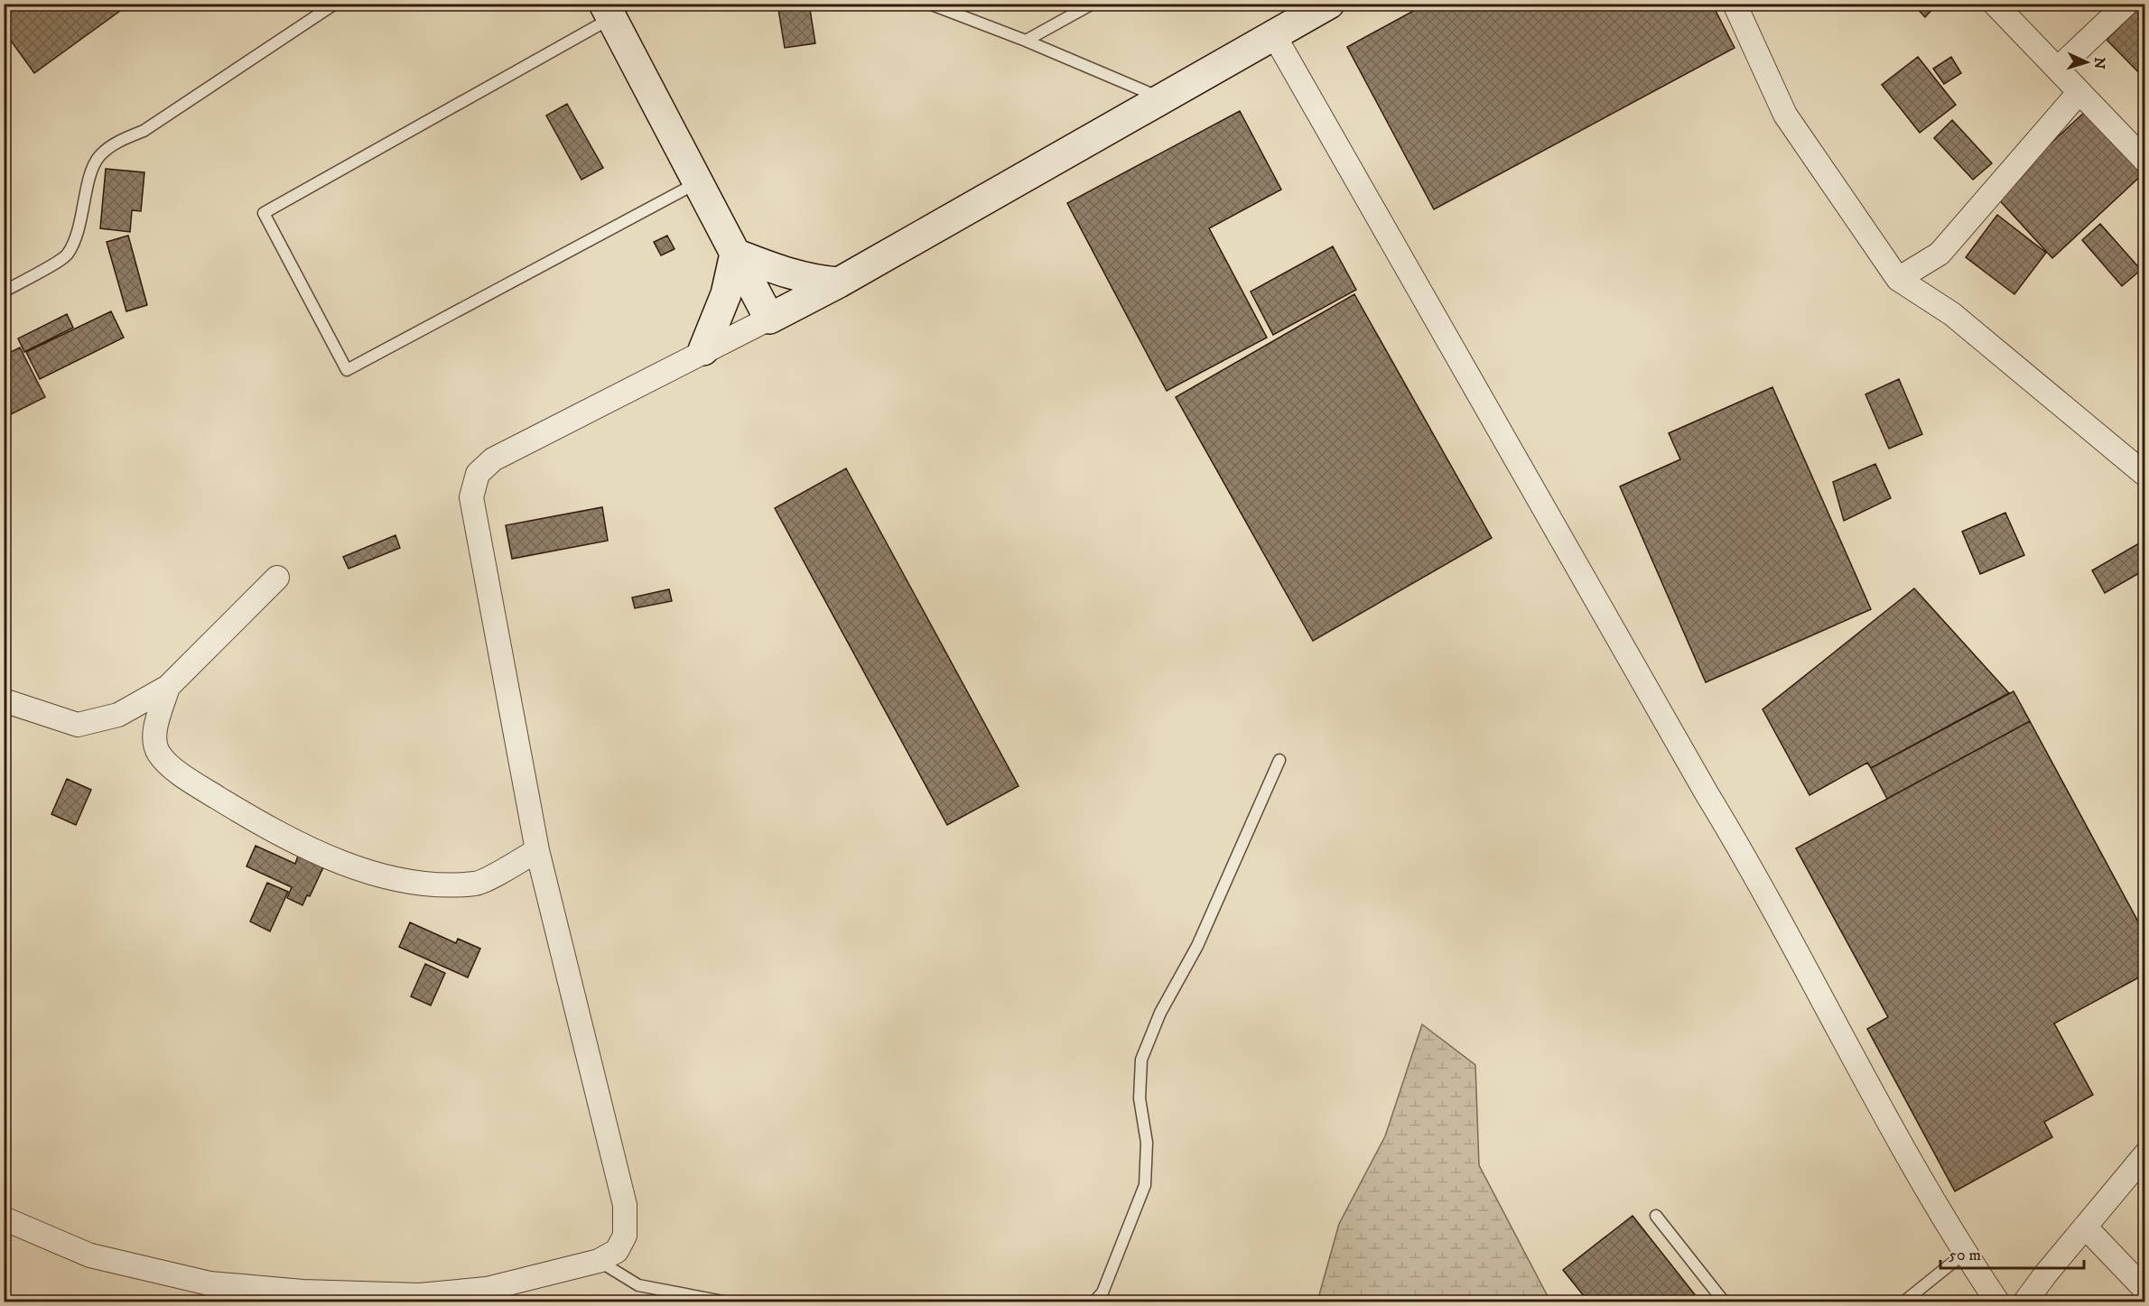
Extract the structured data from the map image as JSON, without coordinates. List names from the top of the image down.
{
  "scale_bar": "50 m",
  "north": "right"
}
